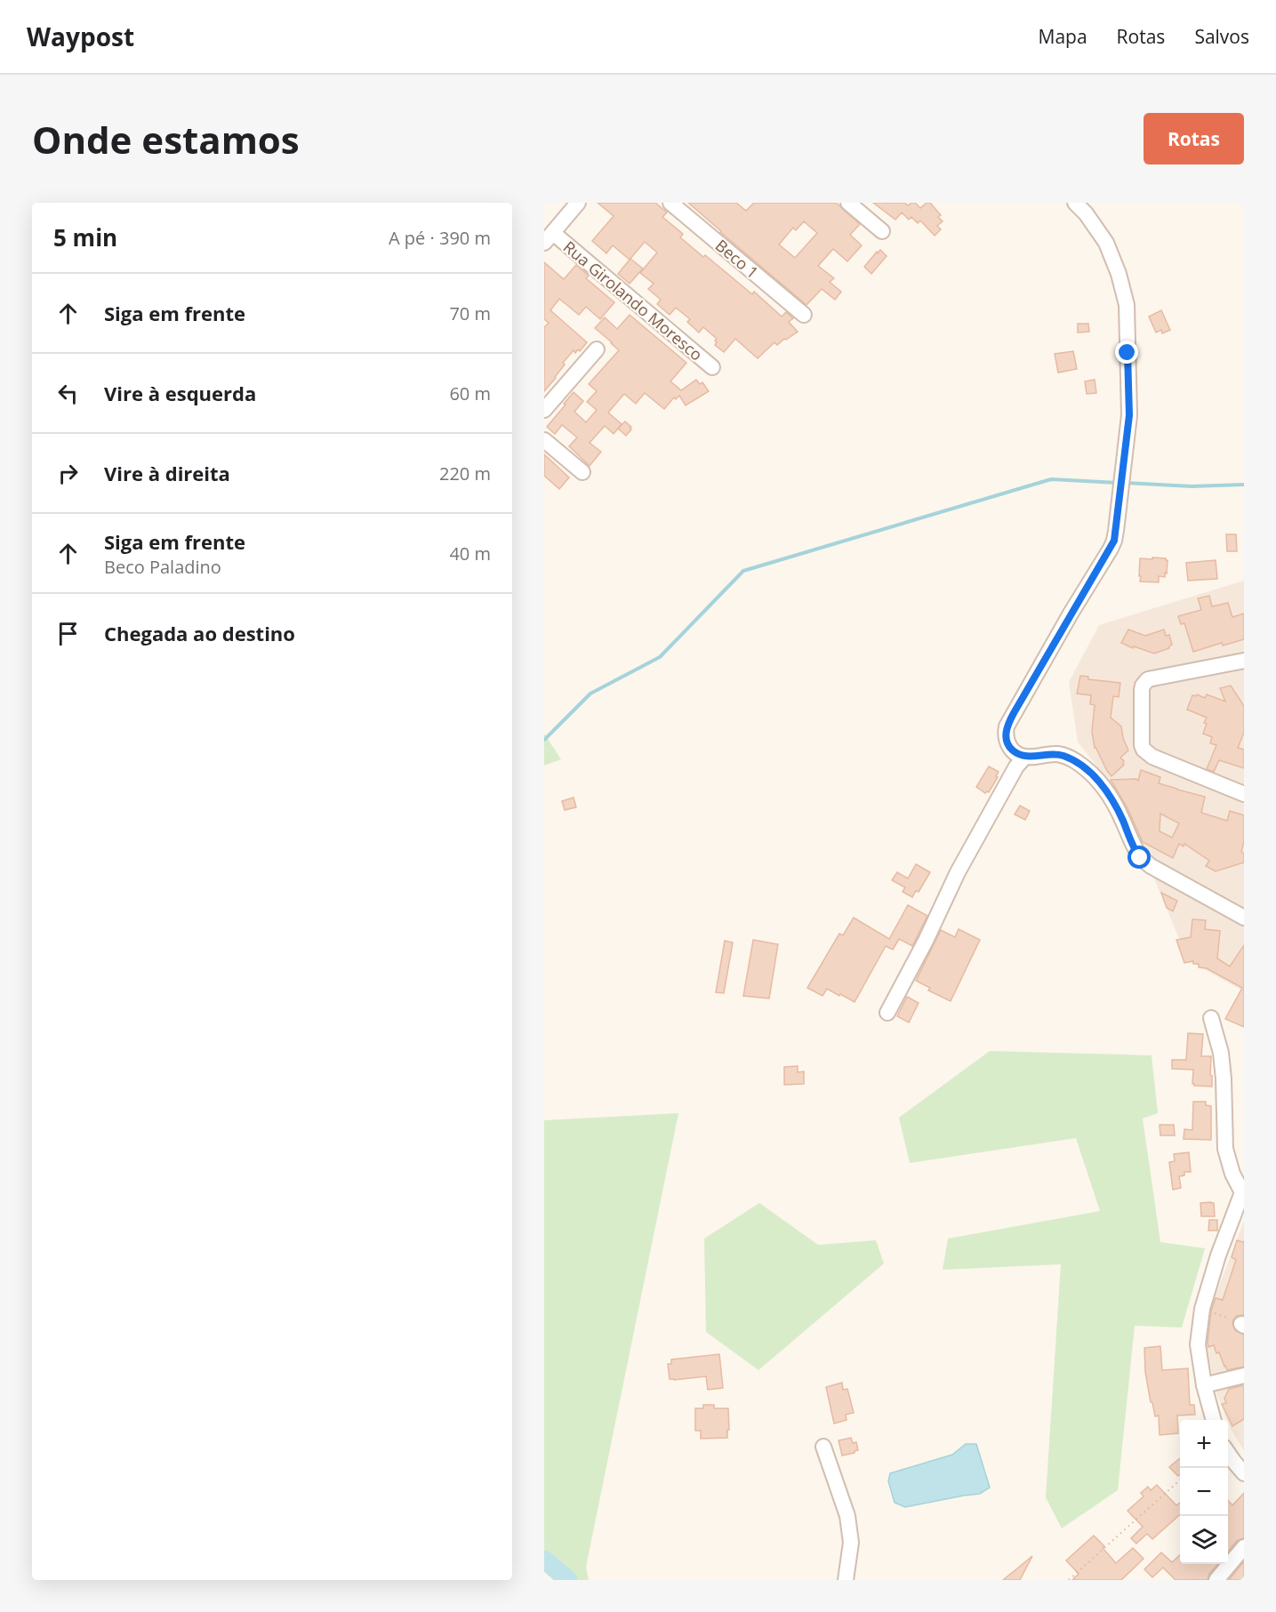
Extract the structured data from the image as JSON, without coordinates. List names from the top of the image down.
{
  "streets": {
    "street": ["Beco 1", "Rua Girolando Moresco"]
  },
  "page": {
    "header": "Waypost",
    "nav": ["Mapa", "Rotas", "Salvos"],
    "buttons": "Rotas",
    "title": "Onde estamos",
    "heading": ["5 min", "A pé · 390 m"],
    "list": [
      ["Siga em frente", "70 m"],
      ["Vire à esquerda", "60 m"],
      ["Vire à direita", "220 m"],
      ["Siga em frente", "Beco Paladino", "40 m"],
      "Chegada ao destino"
    ],
    "map_buttons": ["+", "−"]
  }
}
